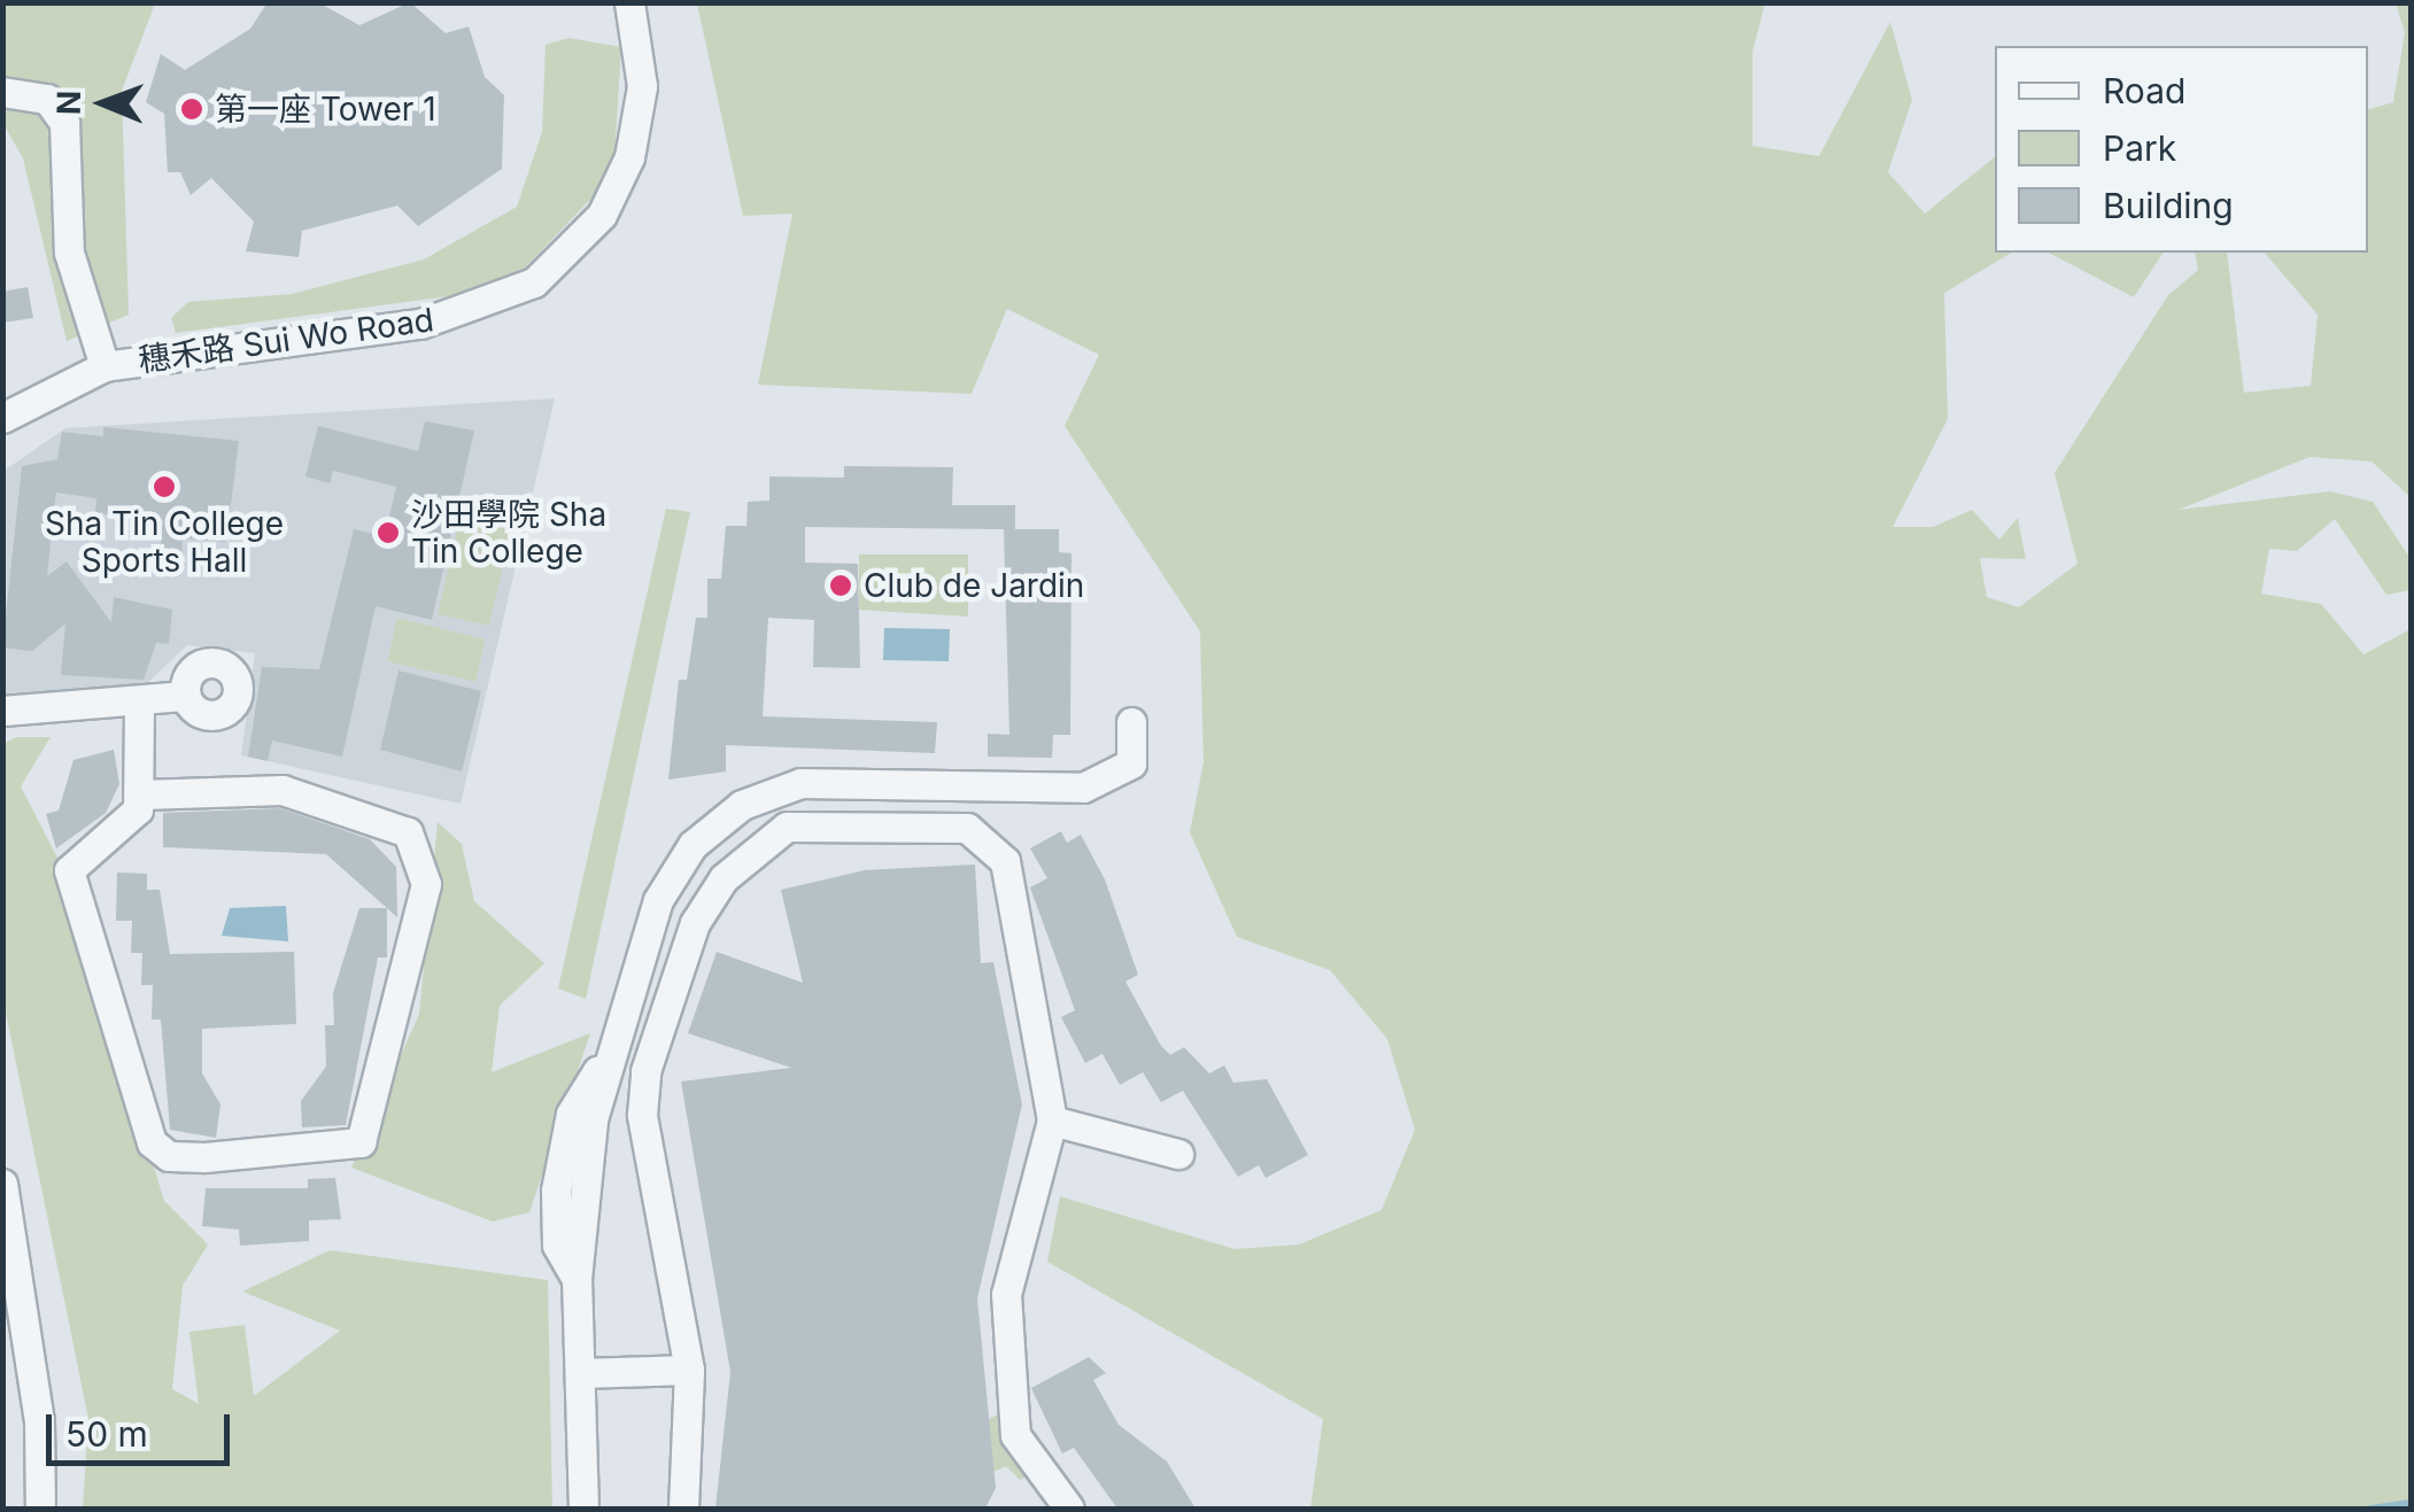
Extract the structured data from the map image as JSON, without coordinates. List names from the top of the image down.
{
  "streets": {
    "street": ["穗禾路 Sui Wo Road"]
  },
  "places": [
    "第一座 Tower 1",
    "Sha Tin College Sports Hall",
    "沙田學院 Sha Tin College",
    "Club de Jardin"
  ],
  "legend": ["Road", "Park", "Building"],
  "scale_bar": "50 m",
  "north": "left"
}
